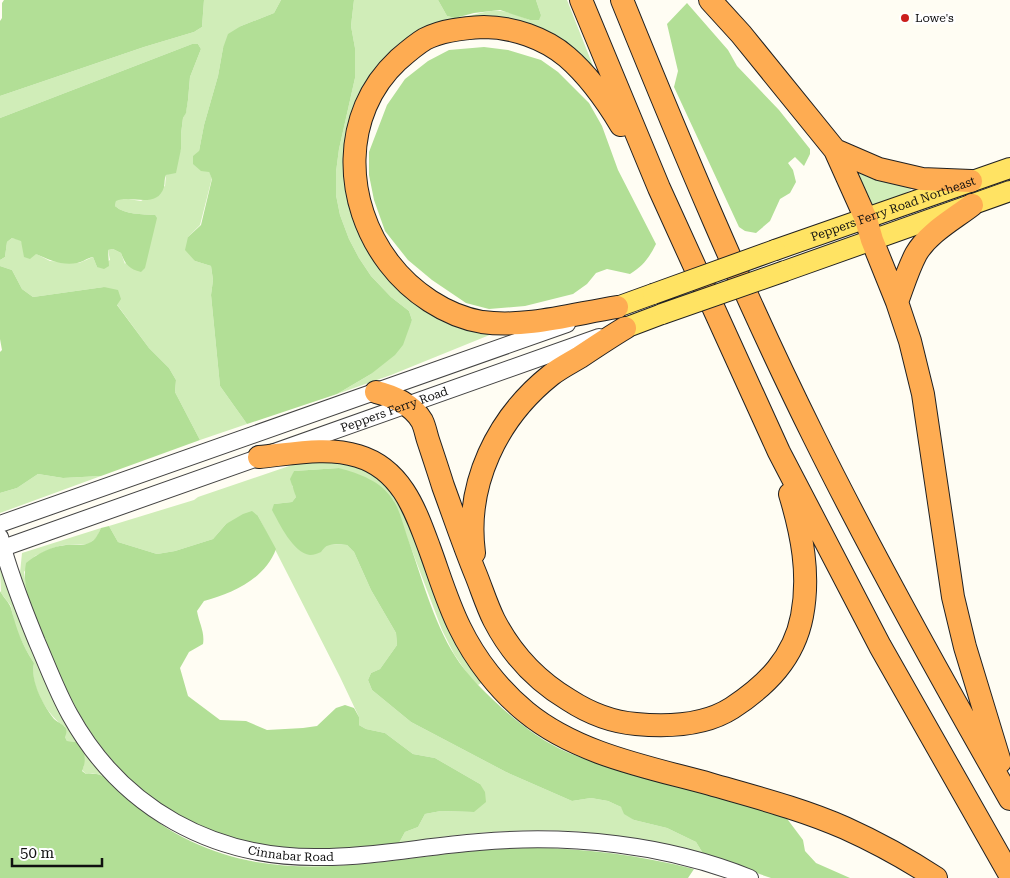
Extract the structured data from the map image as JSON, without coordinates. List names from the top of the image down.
{
  "streets": {
    "main road": ["Peppers Ferry Road Northeast", "Peppers Ferry Road"],
    "street": ["Cinnabar Road"]
  },
  "crossings": [
    ["Peppers Ferry Road Northeast", "Peppers Ferry Road"],
    ["Peppers Ferry Road", "Cinnabar Road"]
  ],
  "places": ["Lowe's"],
  "scale_bar": "50 m"
}
